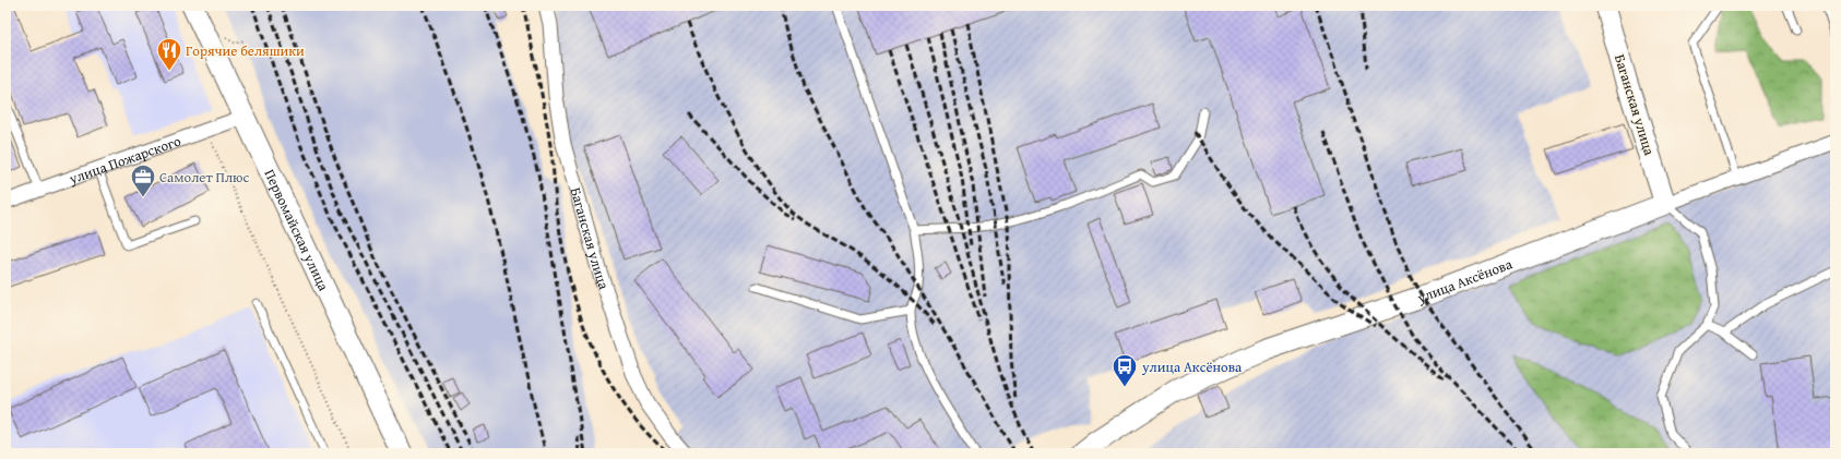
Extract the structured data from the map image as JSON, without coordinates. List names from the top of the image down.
{
  "streets": {
    "street": [
      "Баганская улица",
      "улица Пожарского",
      "Первомайская улица",
      "улица Аксёнова"
    ]
  },
  "crossings": [
    ["Баганская улица", "улица Аксёнова"],
    ["улица Пожарского", "Первомайская улица"]
  ],
  "places": {
    "restaurant": ["Горячие беляшики"],
    "office": ["Самолет Плюс"],
    "bus stop": ["улица Аксёнова"]
  }
}
